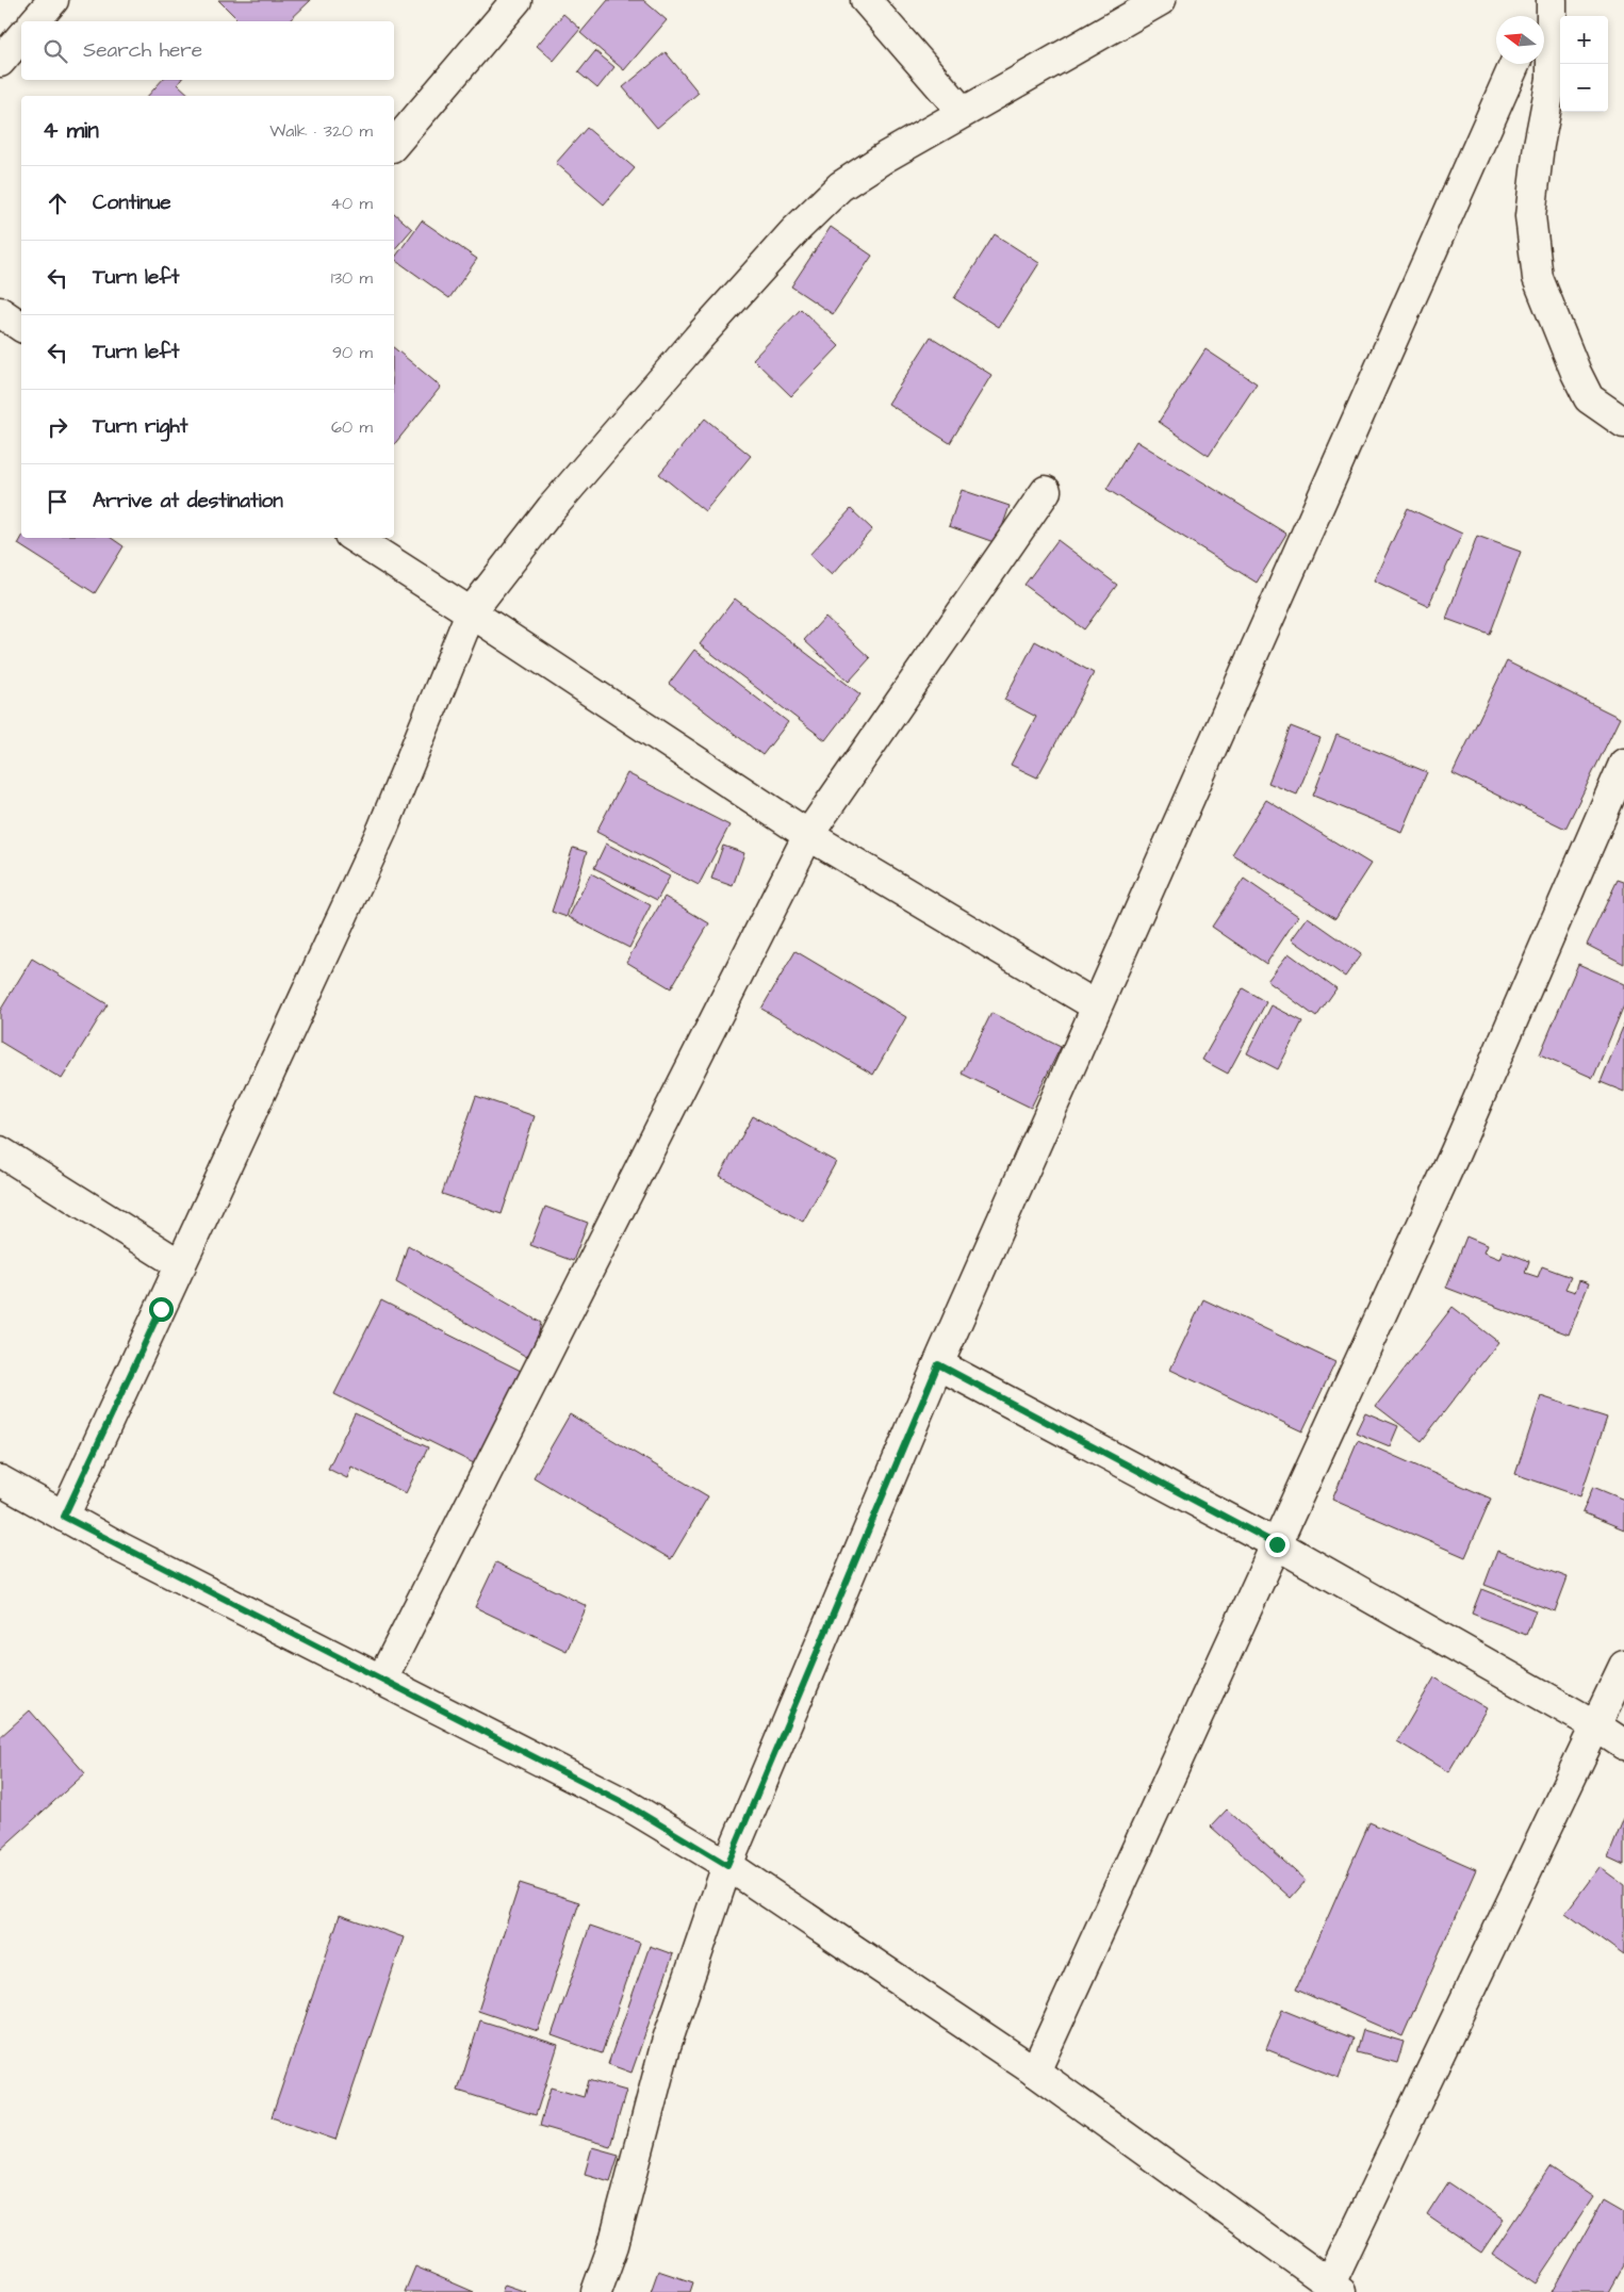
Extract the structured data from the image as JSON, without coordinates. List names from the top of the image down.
{
  "north": "left",
  "page": {
    "map_buttons": ["+", "−"],
    "search": "Search here",
    "heading": ["4 min", "Walk · 320 m"],
    "list": [
      ["Continue", "40 m"],
      ["Turn left", "130 m"],
      ["Turn left", "90 m"],
      ["Turn right", "60 m"],
      "Arrive at destination"
    ]
  }
}
